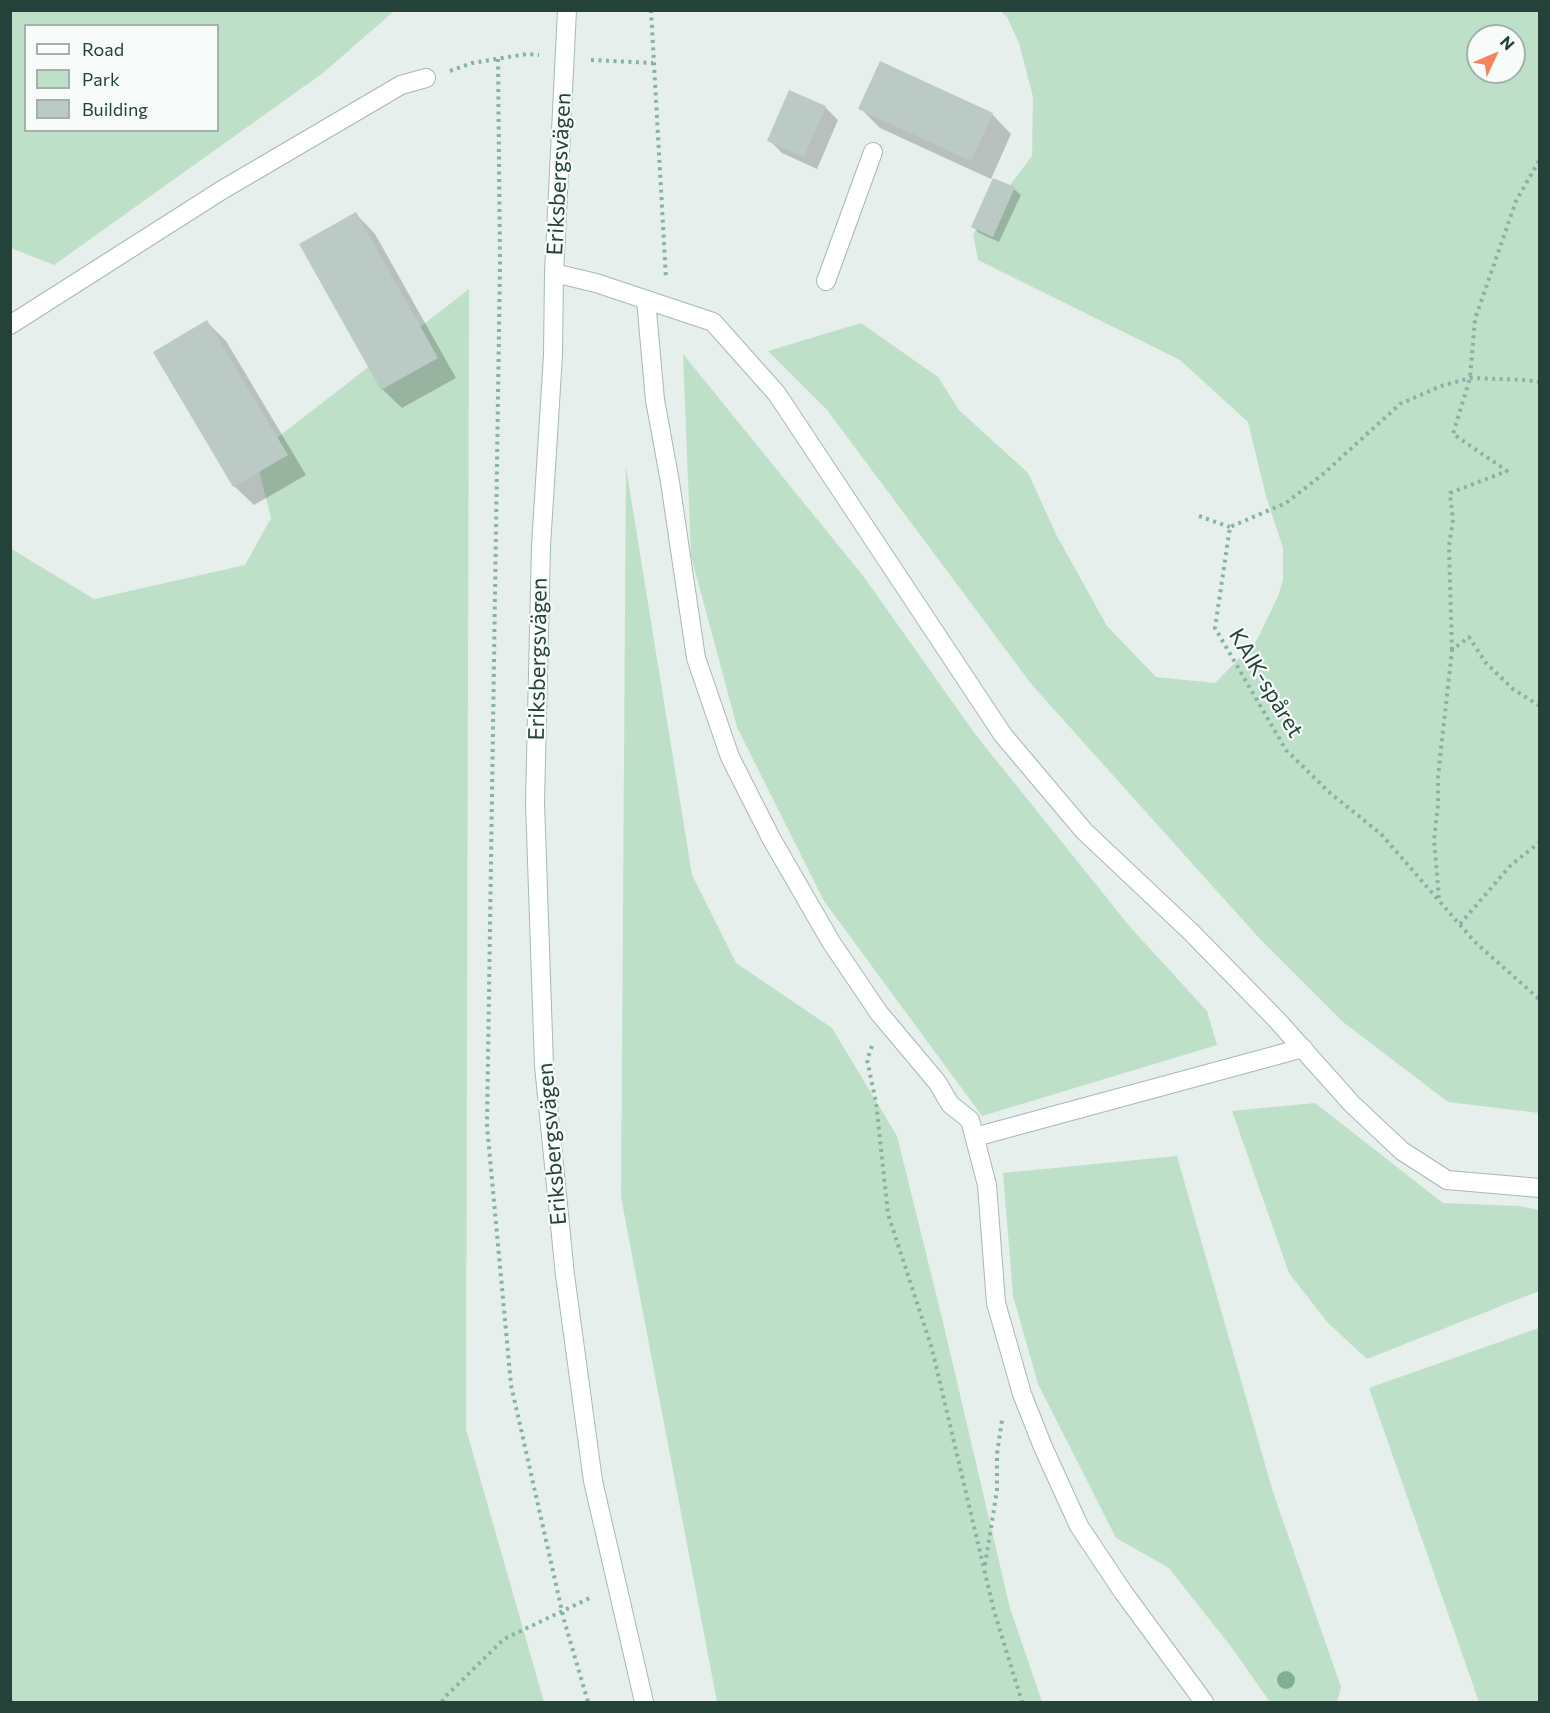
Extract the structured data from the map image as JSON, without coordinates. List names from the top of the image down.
{
  "streets": {
    "street": ["Eriksbergsvägen"],
    "path": ["KAIK-spåret"]
  },
  "legend": ["Road", "Park", "Building"],
  "north": "top right"
}
